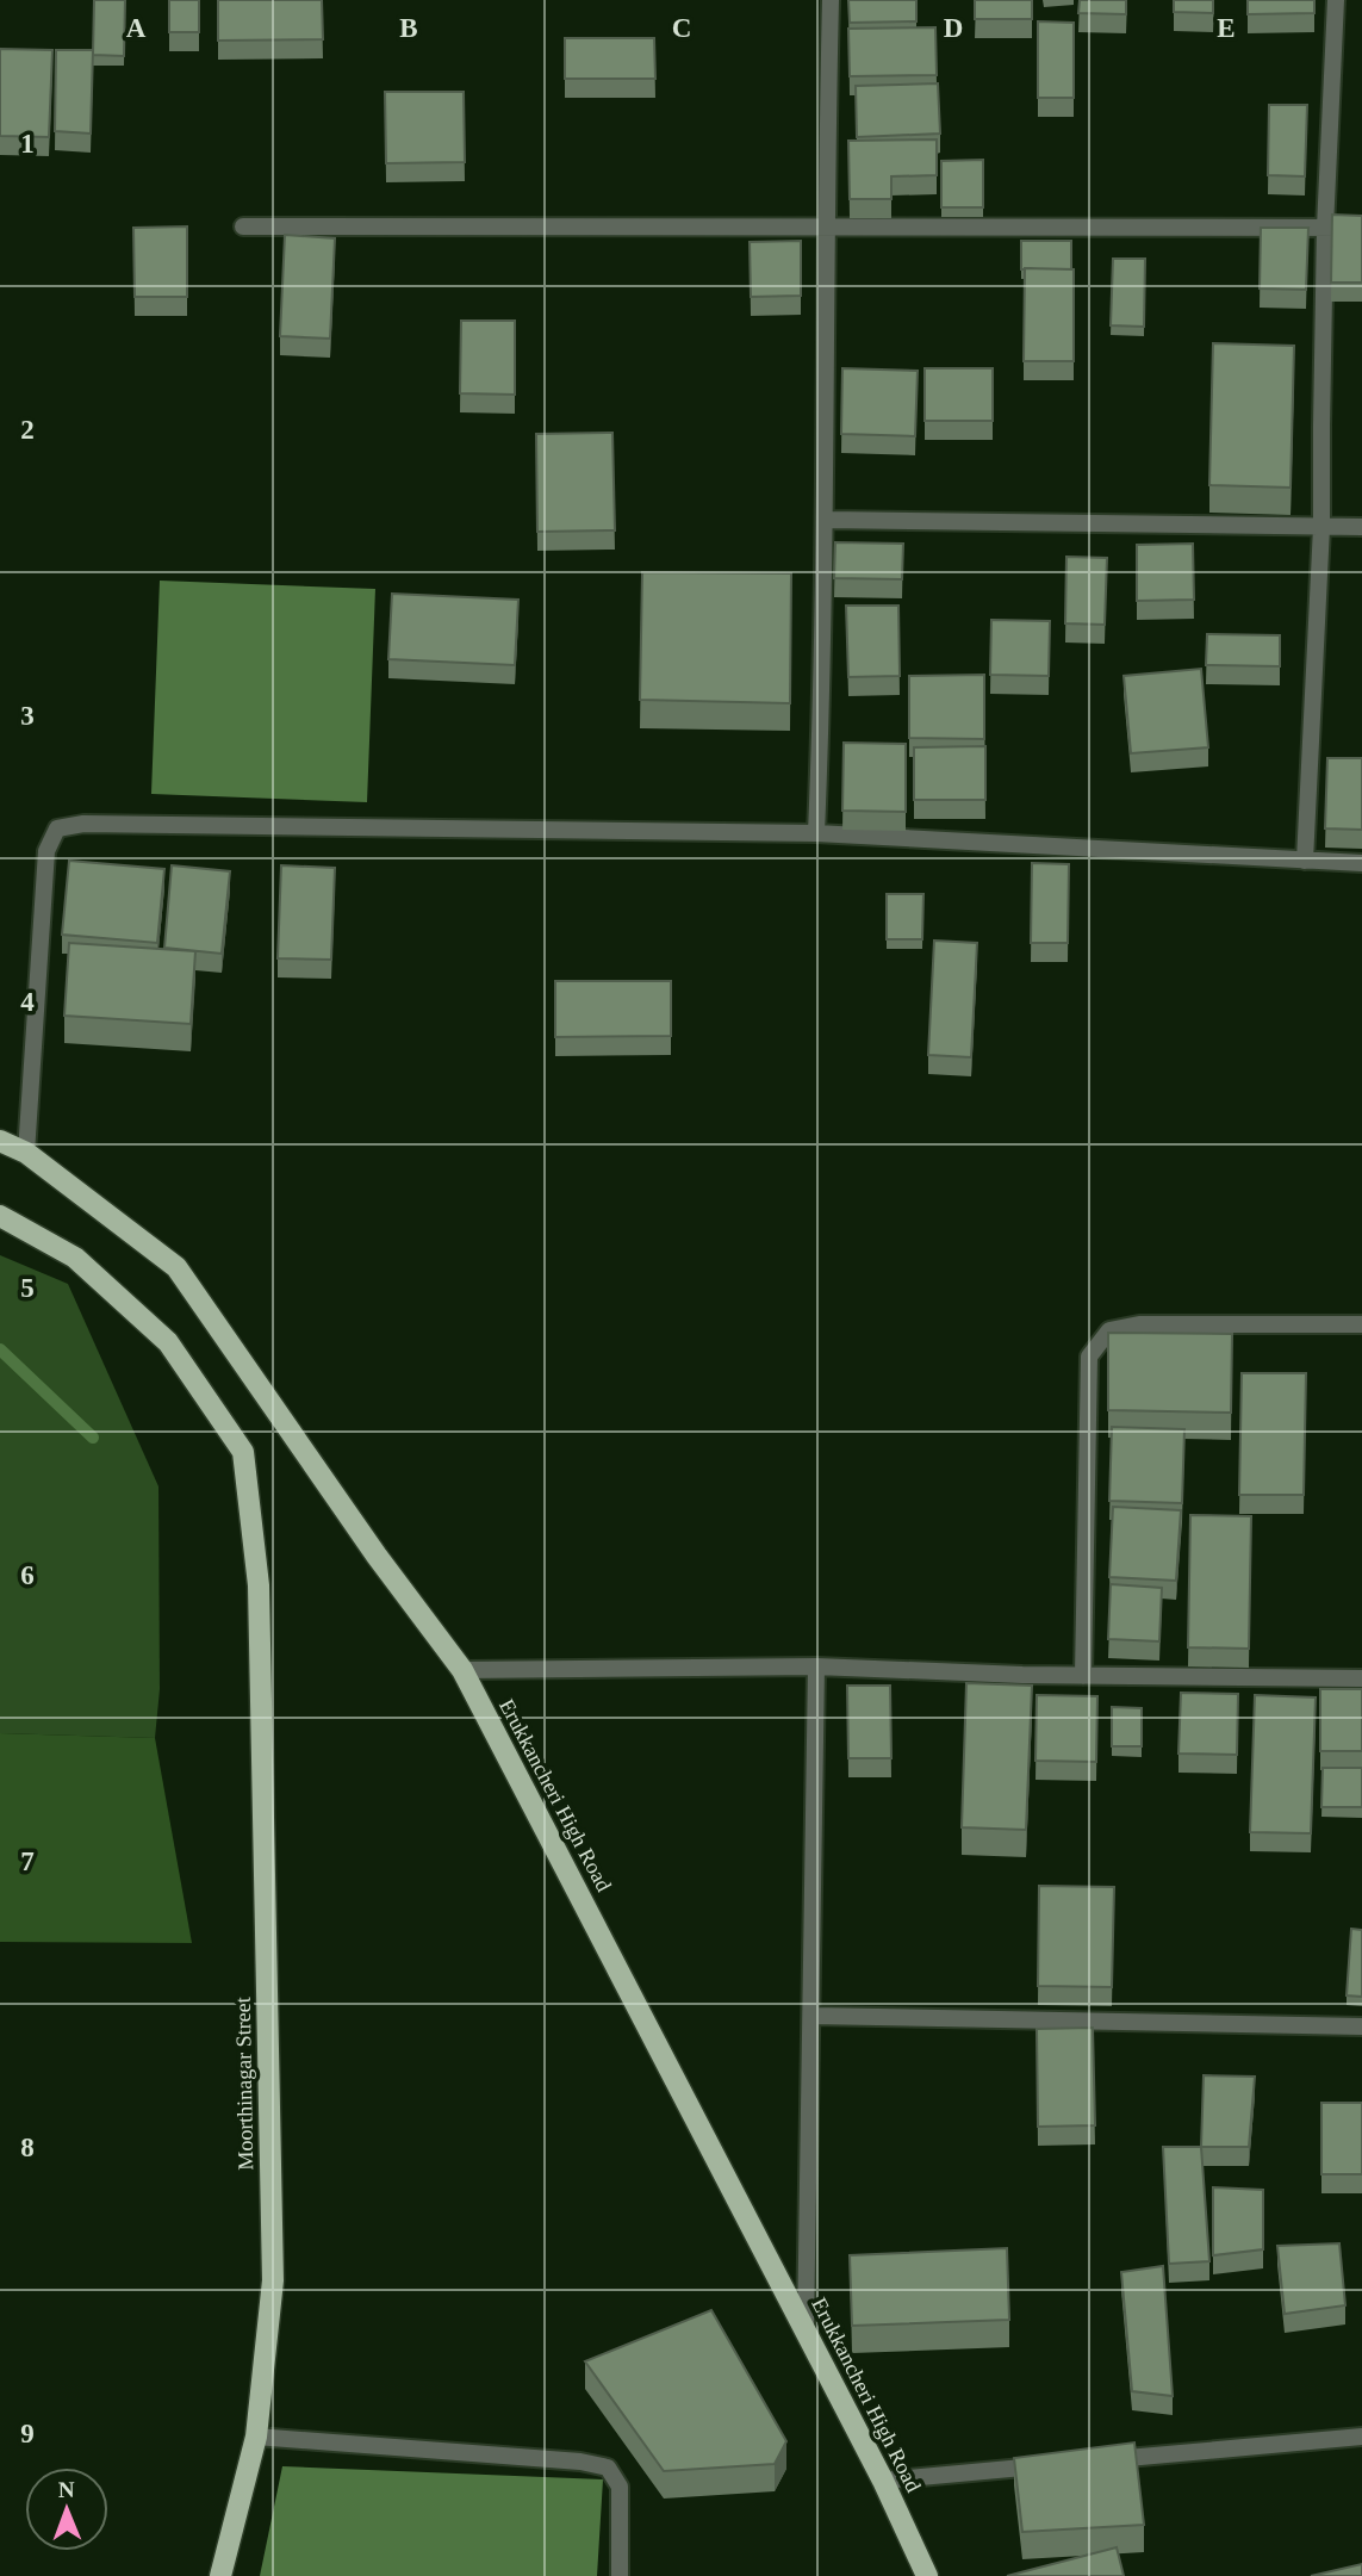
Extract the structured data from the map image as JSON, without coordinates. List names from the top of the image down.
{
  "streets": {
    "main road": ["Erukkancheri High Road", "Moorthinagar Street"]
  },
  "north": "top",
  "grid": {
    "columns": [
      "A",
      "B",
      "C",
      "D",
      "E"
    ],
    "rows": [
      "1",
      "2",
      "3",
      "4",
      "5",
      "6",
      "7",
      "8",
      "9"
    ]
  }
}
